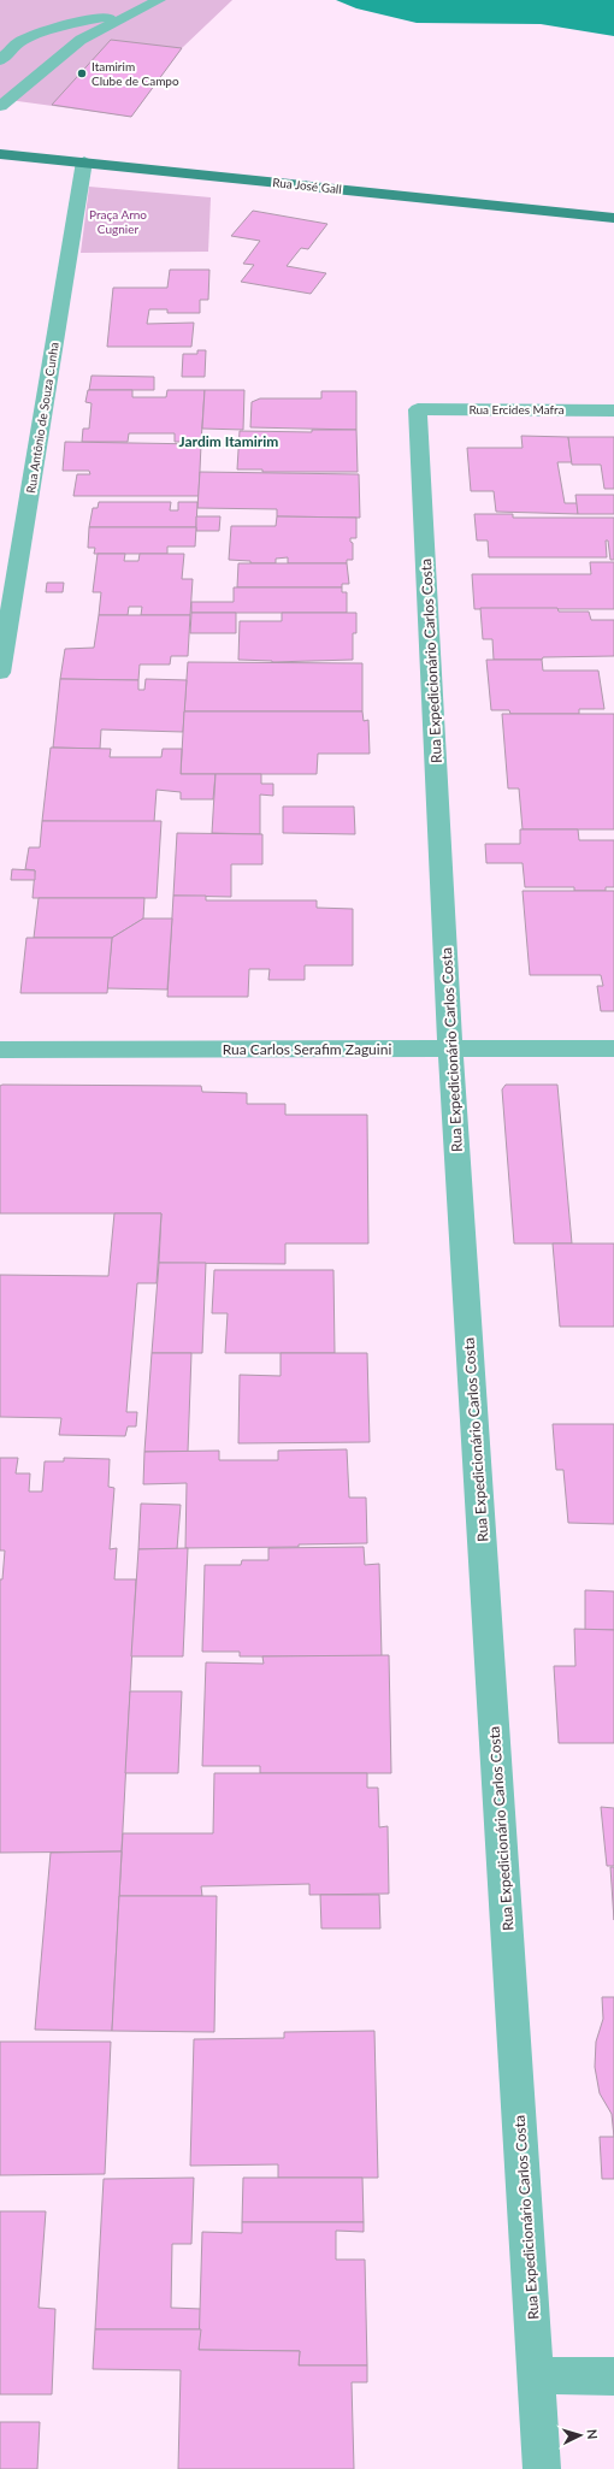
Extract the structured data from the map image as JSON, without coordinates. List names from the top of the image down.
{
  "streets": {
    "main road": ["Rua José Gall"],
    "street": [
      "Rua Ercides Mafra",
      "Rua Antônio de Souza Cunha",
      "Rua Expedicionário Carlos Costa",
      "Rua Carlos Serafim Zaguini"
    ]
  },
  "crossings": [
    ["Rua José Gall", "Rua Antônio de Souza Cunha"],
    ["Rua Ercides Mafra", "Rua Expedicionário Carlos Costa"],
    ["Rua Expedicionário Carlos Costa", "Rua Carlos Serafim Zaguini"]
  ],
  "districts": ["Jardim Itamirim"],
  "parks": ["Praça Arno Cugnier"],
  "places": ["Itamirim Clube de Campo"],
  "north": "right"
}
